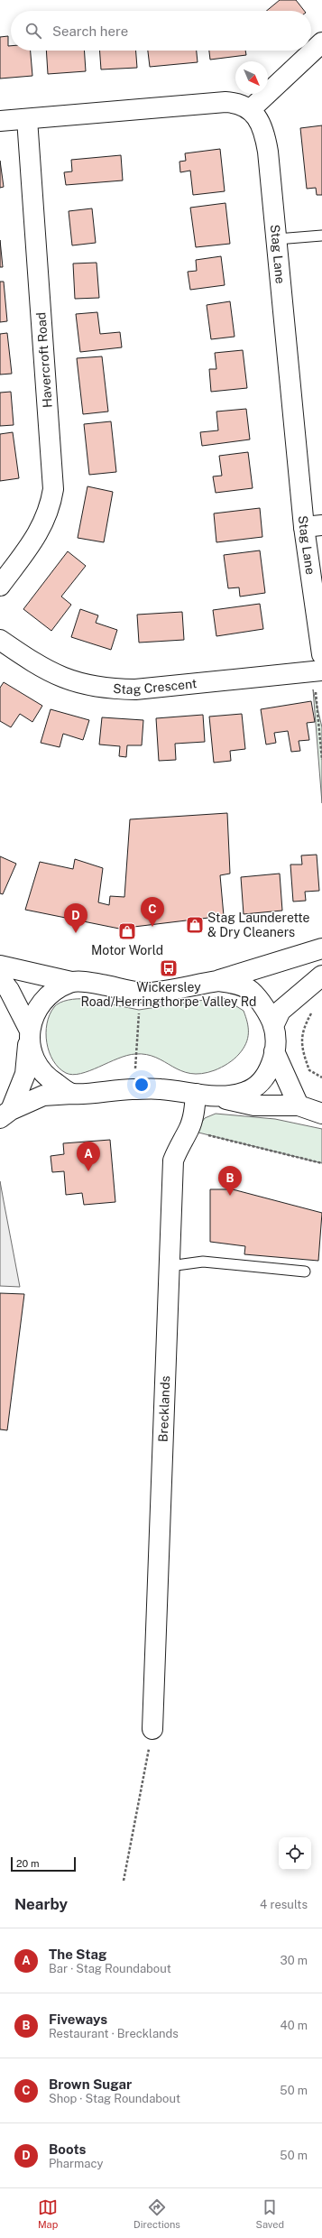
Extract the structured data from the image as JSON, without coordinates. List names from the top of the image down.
{
  "streets": {
    "street": [
      "Stag Lane",
      "Havercroft Road",
      "Stag Crescent",
      "Brecklands"
    ]
  },
  "crossings": [
    ["Stag Lane", "Havercroft Road"],
    ["Stag Lane", "Stag Crescent"]
  ],
  "places": {
    "shop": ["Stag Launderette & Dry Cleaners", "Motor World"],
    "bus stop": ["Wickersley Road/Herringthorpe Valley Rd"]
  },
  "scale_bar": "20 m",
  "north": "bottom right",
  "page": {
    "search": "Search here",
    "pins": [
      "C",
      "D",
      "A",
      "B"
    ],
    "scale": "20 m",
    "heading": ["Nearby", "4 results"],
    "list": [
      {
        "mark": "A",
        "name": "The Stag",
        "note": "Bar · Stag Roundabout",
        "value": "30 m"
      },
      {
        "mark": "B",
        "name": "Fiveways",
        "note": "Restaurant · Brecklands",
        "value": "40 m"
      },
      {
        "mark": "C",
        "name": "Brown Sugar",
        "note": "Shop · Stag Roundabout",
        "value": "50 m"
      },
      {
        "mark": "D",
        "name": "Boots",
        "note": "Pharmacy",
        "value": "50 m"
      }
    ],
    "nav": ["Map", "Directions", "Saved"]
  }
}
